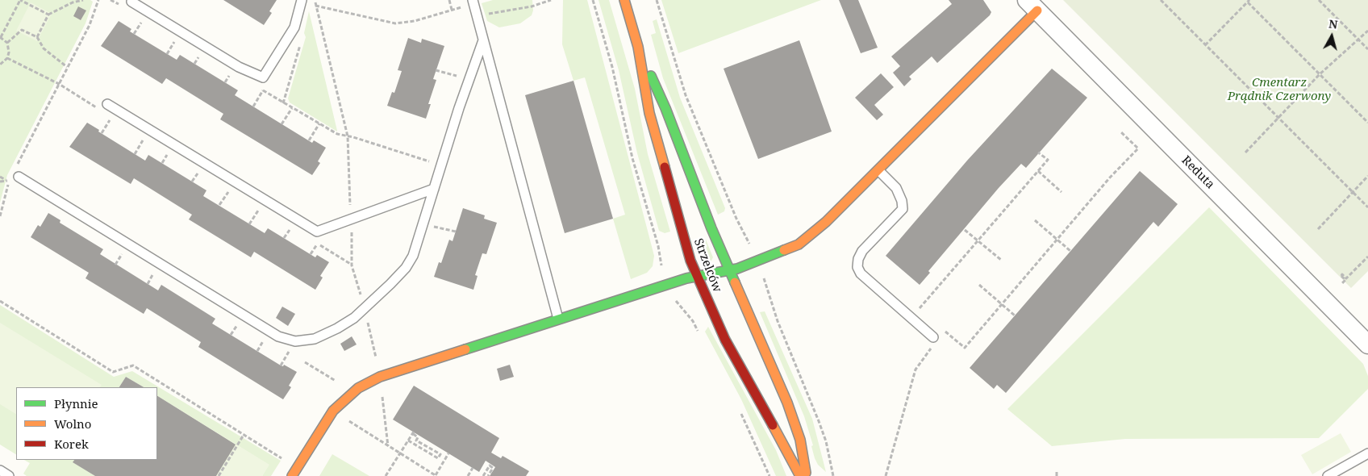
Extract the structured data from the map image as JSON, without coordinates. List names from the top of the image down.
{
  "streets": {
    "street": ["Reduta", "Strzelców"]
  },
  "parks": ["Cmentarz Prądnik Czerwony"],
  "legend": ["Płynnie", "Wolno", "Korek"],
  "north": "top"
}
